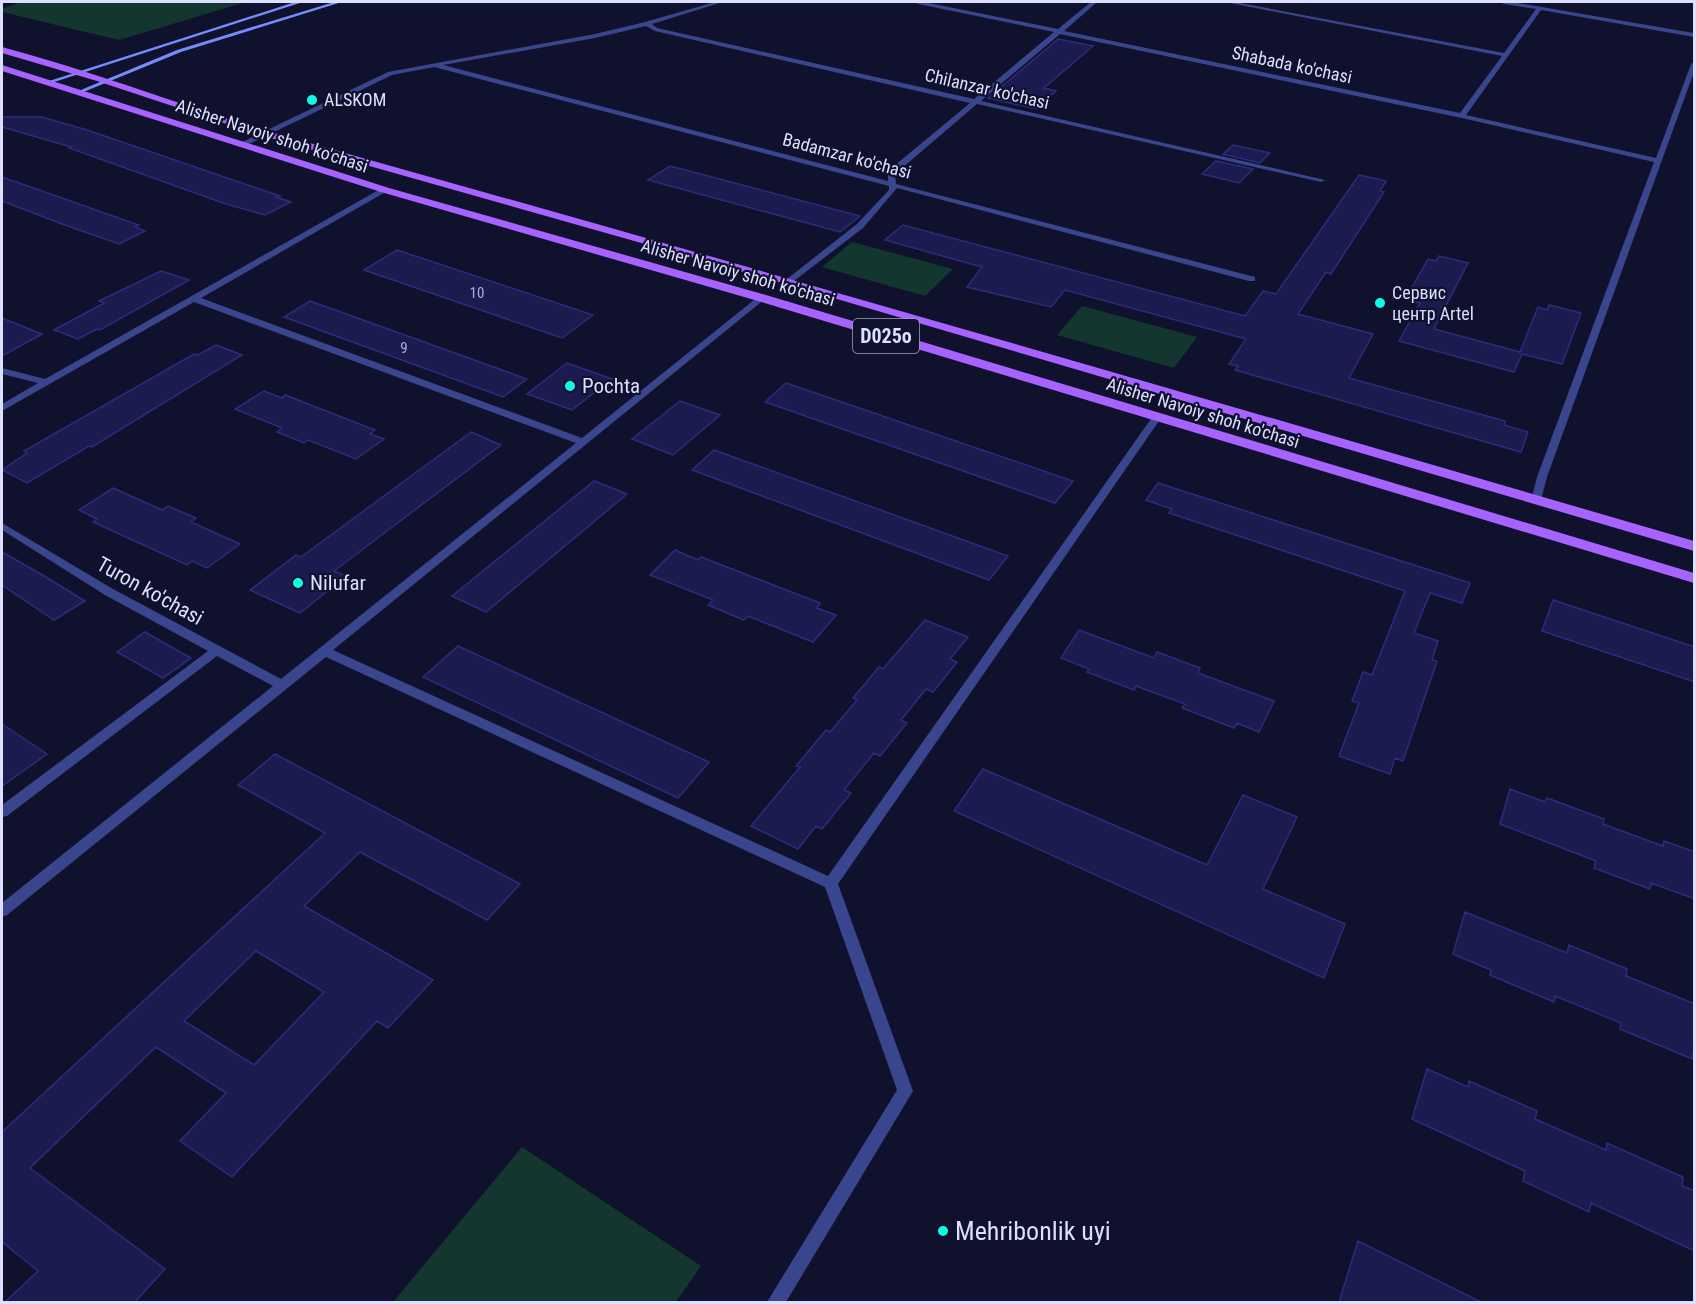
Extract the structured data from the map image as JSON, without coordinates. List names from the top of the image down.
{
  "streets": {
    "main road": ["Alisher Navoiy shoh ko'chasi", "D025o"],
    "street": [
      "Shabada ko'chasi",
      "Chilanzar ko'chasi",
      "Badamzar ko'chasi",
      "Turon ko'chasi"
    ]
  },
  "places": [
    "ALSKOM",
    "Сервис центр Artel",
    "Pochta",
    "Nilufar",
    "Mehribonlik uyi"
  ],
  "house_numbers": ["10", "9"]
}
